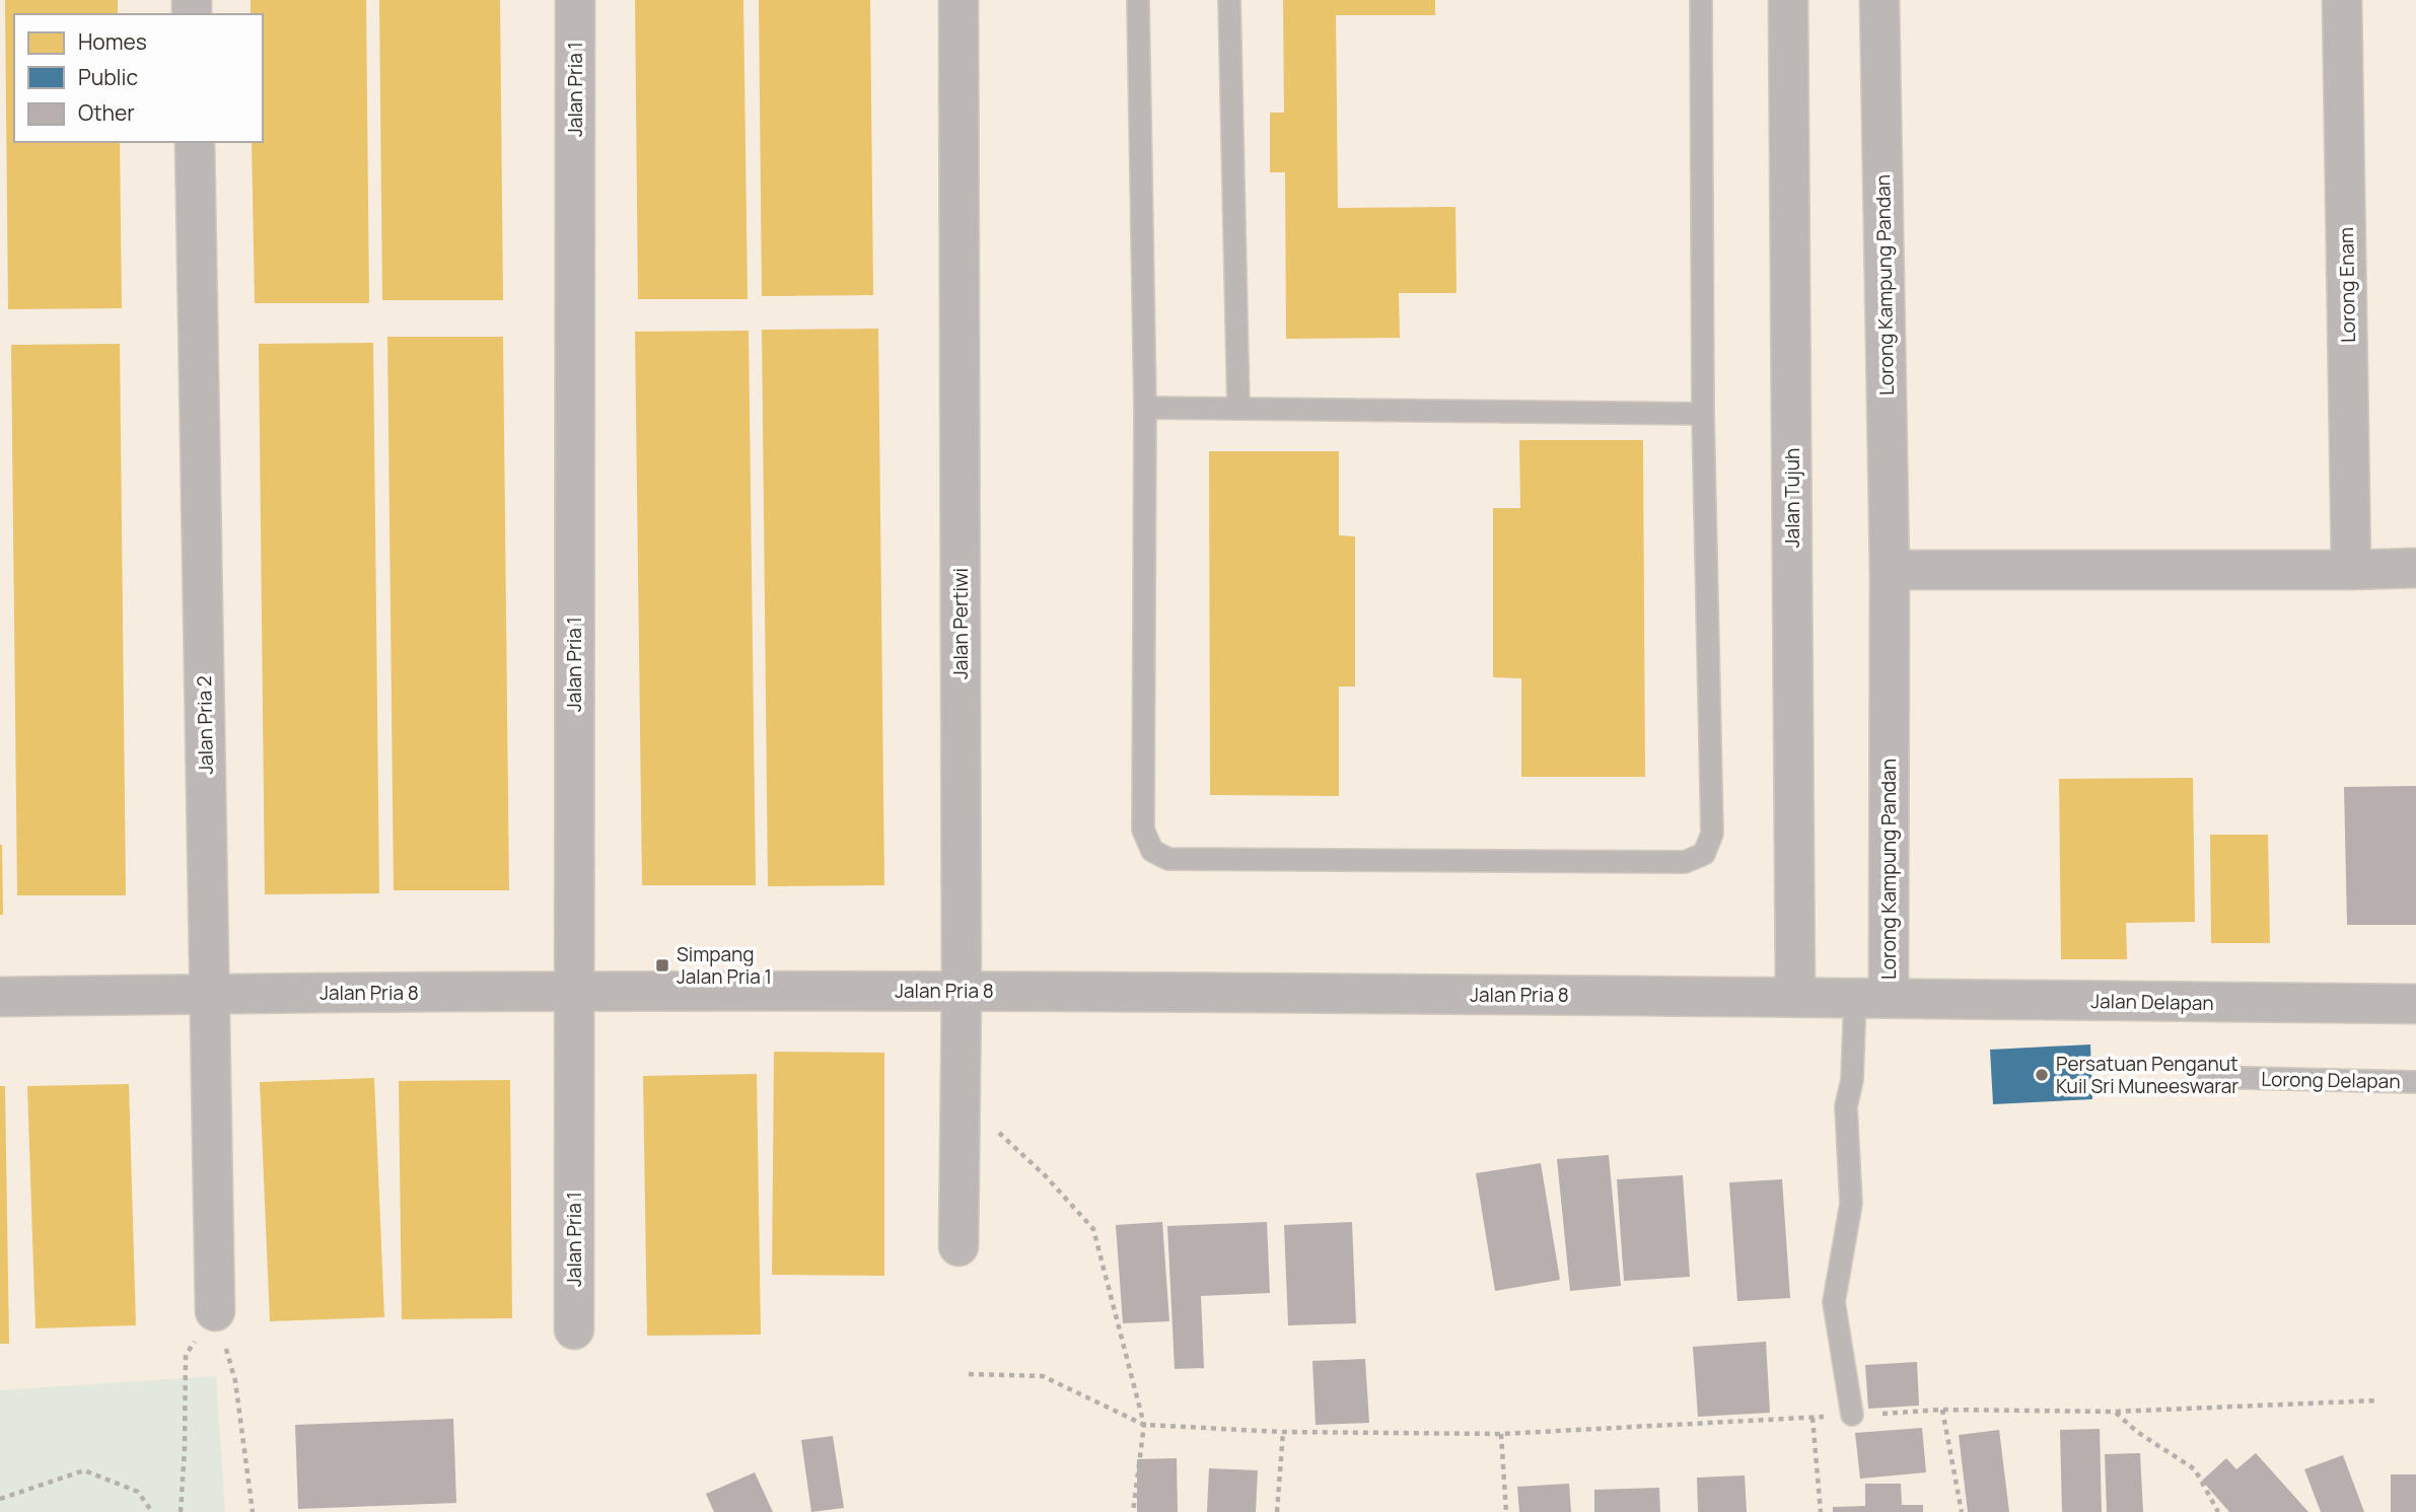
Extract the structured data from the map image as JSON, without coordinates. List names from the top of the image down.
{
  "streets": {
    "street": [
      "Jalan Pria 1",
      "Lorong Kampung Pandan",
      "Lorong Enam",
      "Jalan Tujuh",
      "Jalan Pertiwi",
      "Jalan Pria 2",
      "Jalan Pria 8",
      "Jalan Delapan"
    ],
    "lane": ["Lorong Delapan"]
  },
  "crossings": [
    ["Jalan Pria 1", "Jalan Pria 8"],
    ["Lorong Kampung Pandan", "Jalan Pria 8"],
    ["Lorong Kampung Pandan", "Jalan Delapan"],
    ["Jalan Tujuh", "Jalan Pria 8"],
    ["Jalan Pertiwi", "Jalan Pria 8"],
    ["Jalan Pria 2", "Jalan Pria 8"],
    ["Jalan Pria 8", "Jalan Delapan"]
  ],
  "places": {
    "transit": ["Simpang Jalan Pria 1"],
    "other": ["Persatuan Penganut Kuil Sri Muneeswarar"]
  },
  "legend": ["Homes", "Public", "Other"]
}
